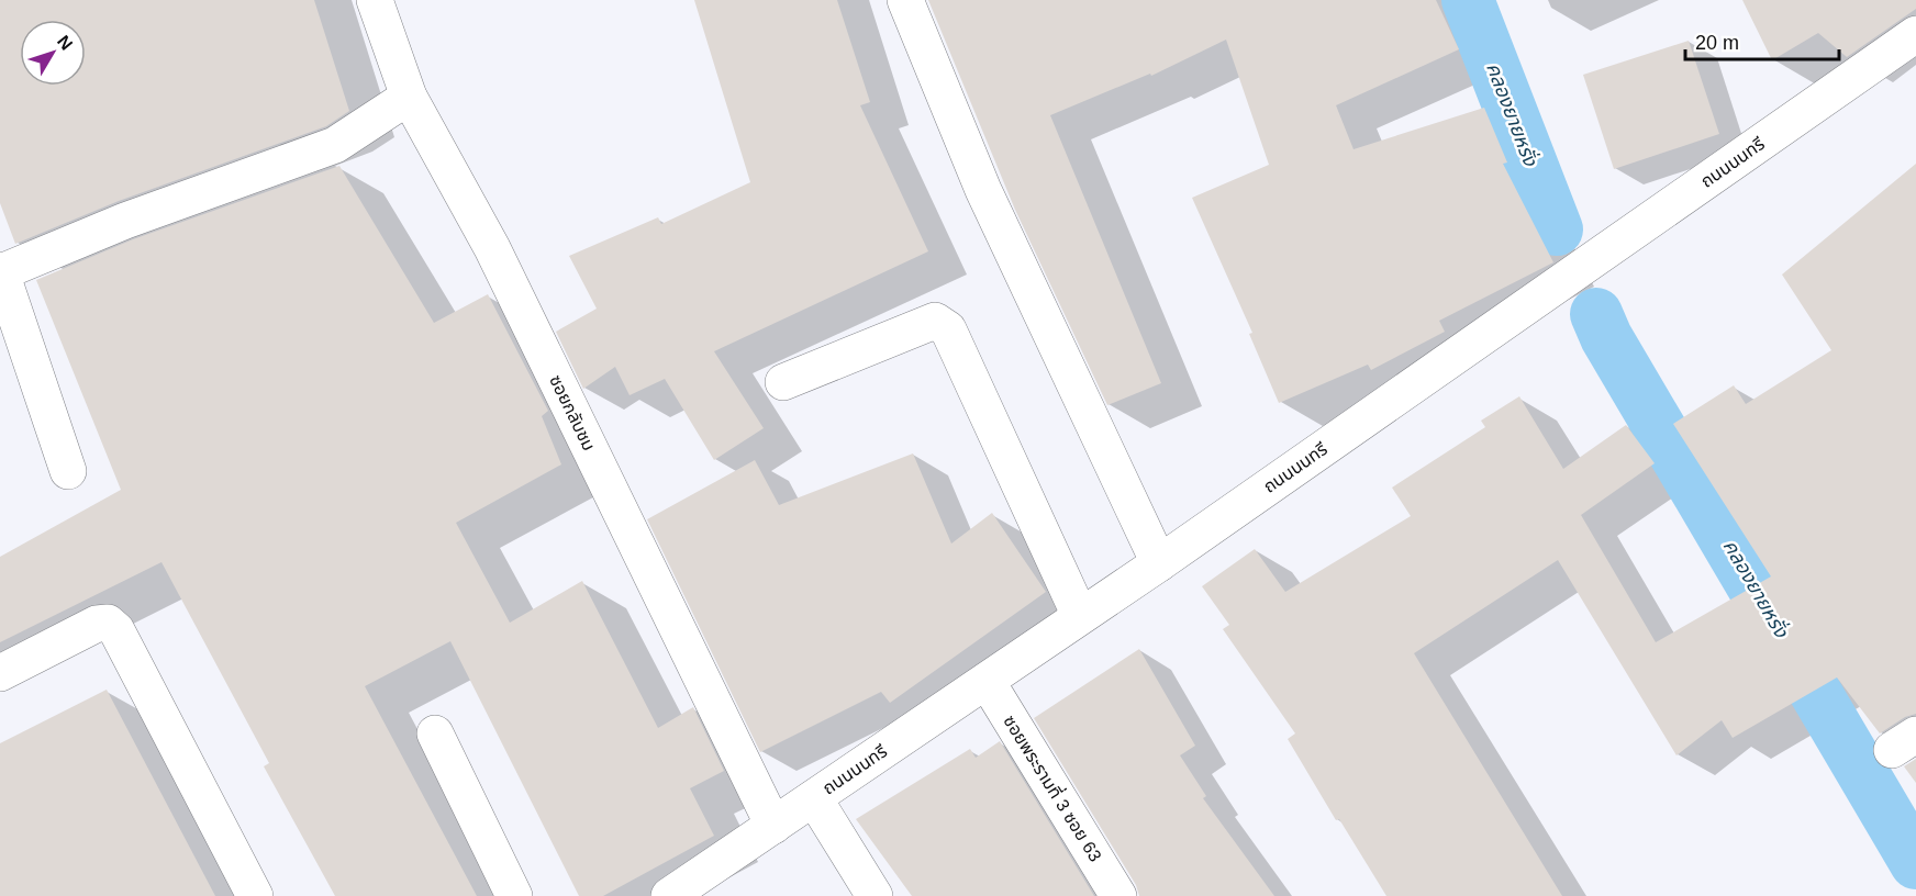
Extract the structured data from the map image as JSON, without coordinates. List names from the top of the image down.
{
  "streets": {
    "street": ["ถนนนนทรี", "ซอยกลับชม", "ซอยพระรามที่ 3 ซอย 63"]
  },
  "crossings": [
    ["ถนนนนทรี", "ซอยกลับชม"],
    ["ถนนนนทรี", "ซอยพระรามที่ 3 ซอย 63"]
  ],
  "water": ["คลองยายหรั่ง"],
  "scale_bar": "20 m",
  "north": "top right"
}
